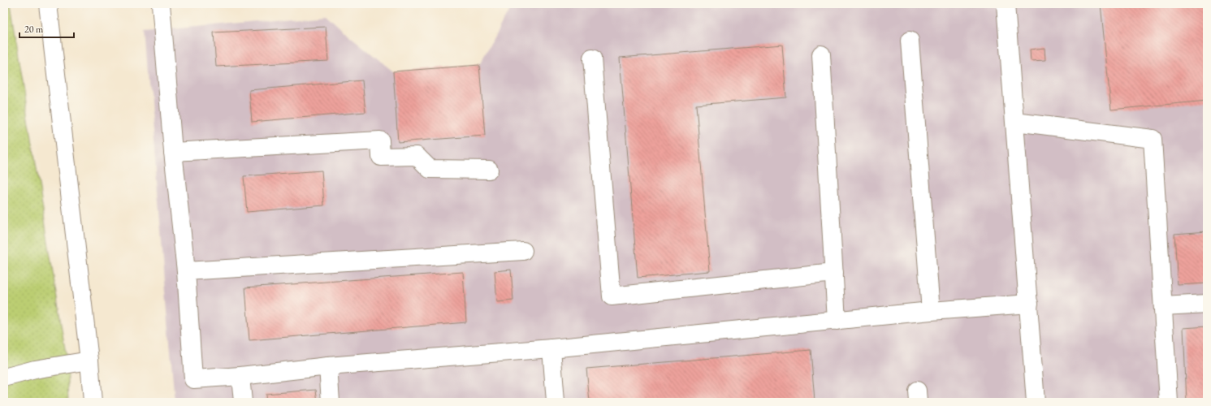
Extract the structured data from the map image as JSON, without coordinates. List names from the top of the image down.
{
  "scale_bar": "20 m"
}
